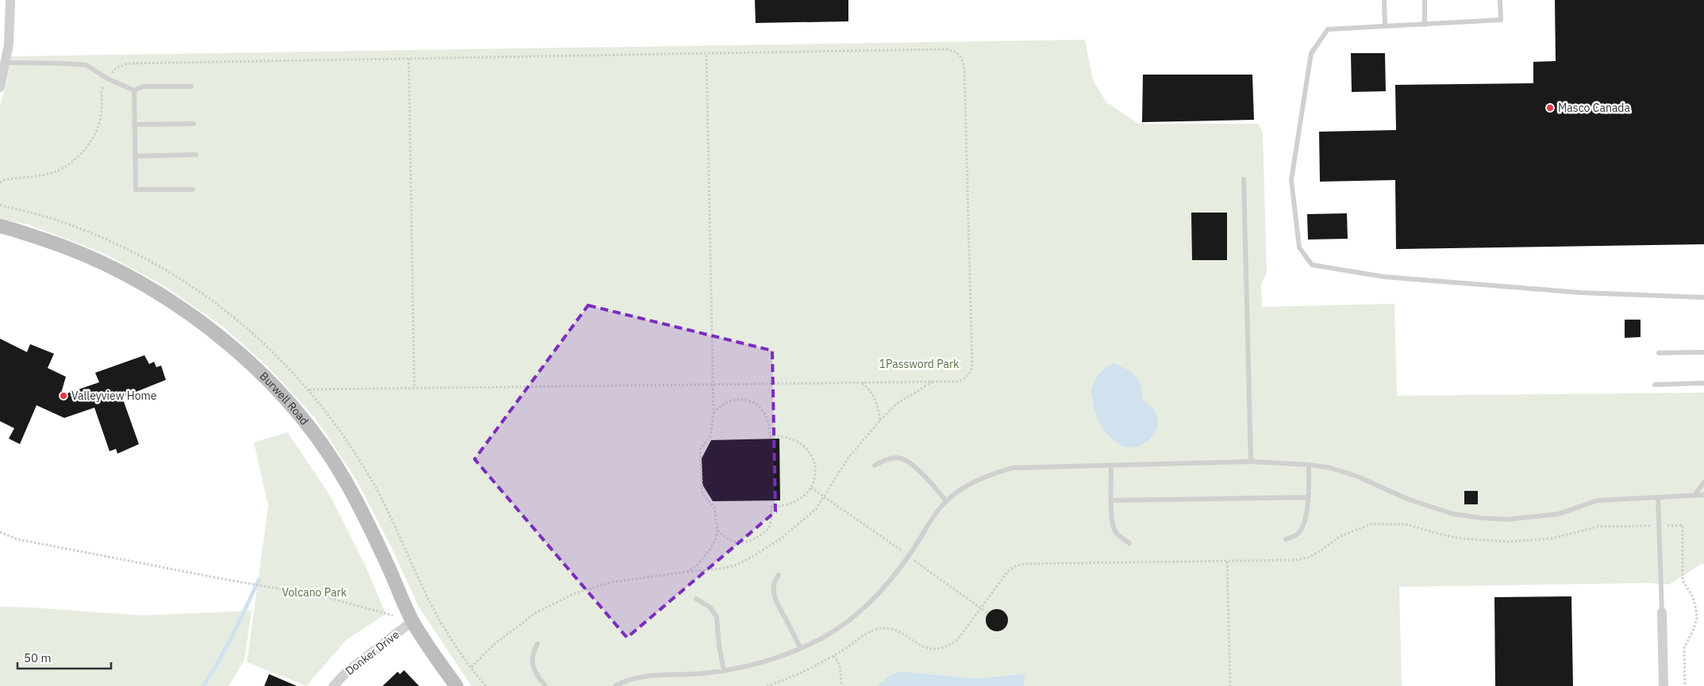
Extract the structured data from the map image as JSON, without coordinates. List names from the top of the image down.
{
  "streets": {
    "main road": ["Burwell Road"],
    "street": ["Donker Drive"]
  },
  "crossings": [
    ["Burwell Road", "Donker Drive"]
  ],
  "parks": ["1Password Park", "Volcano Park"],
  "places": ["Masco Canada", "Valleyview Home"],
  "scale_bar": "50 m"
}
